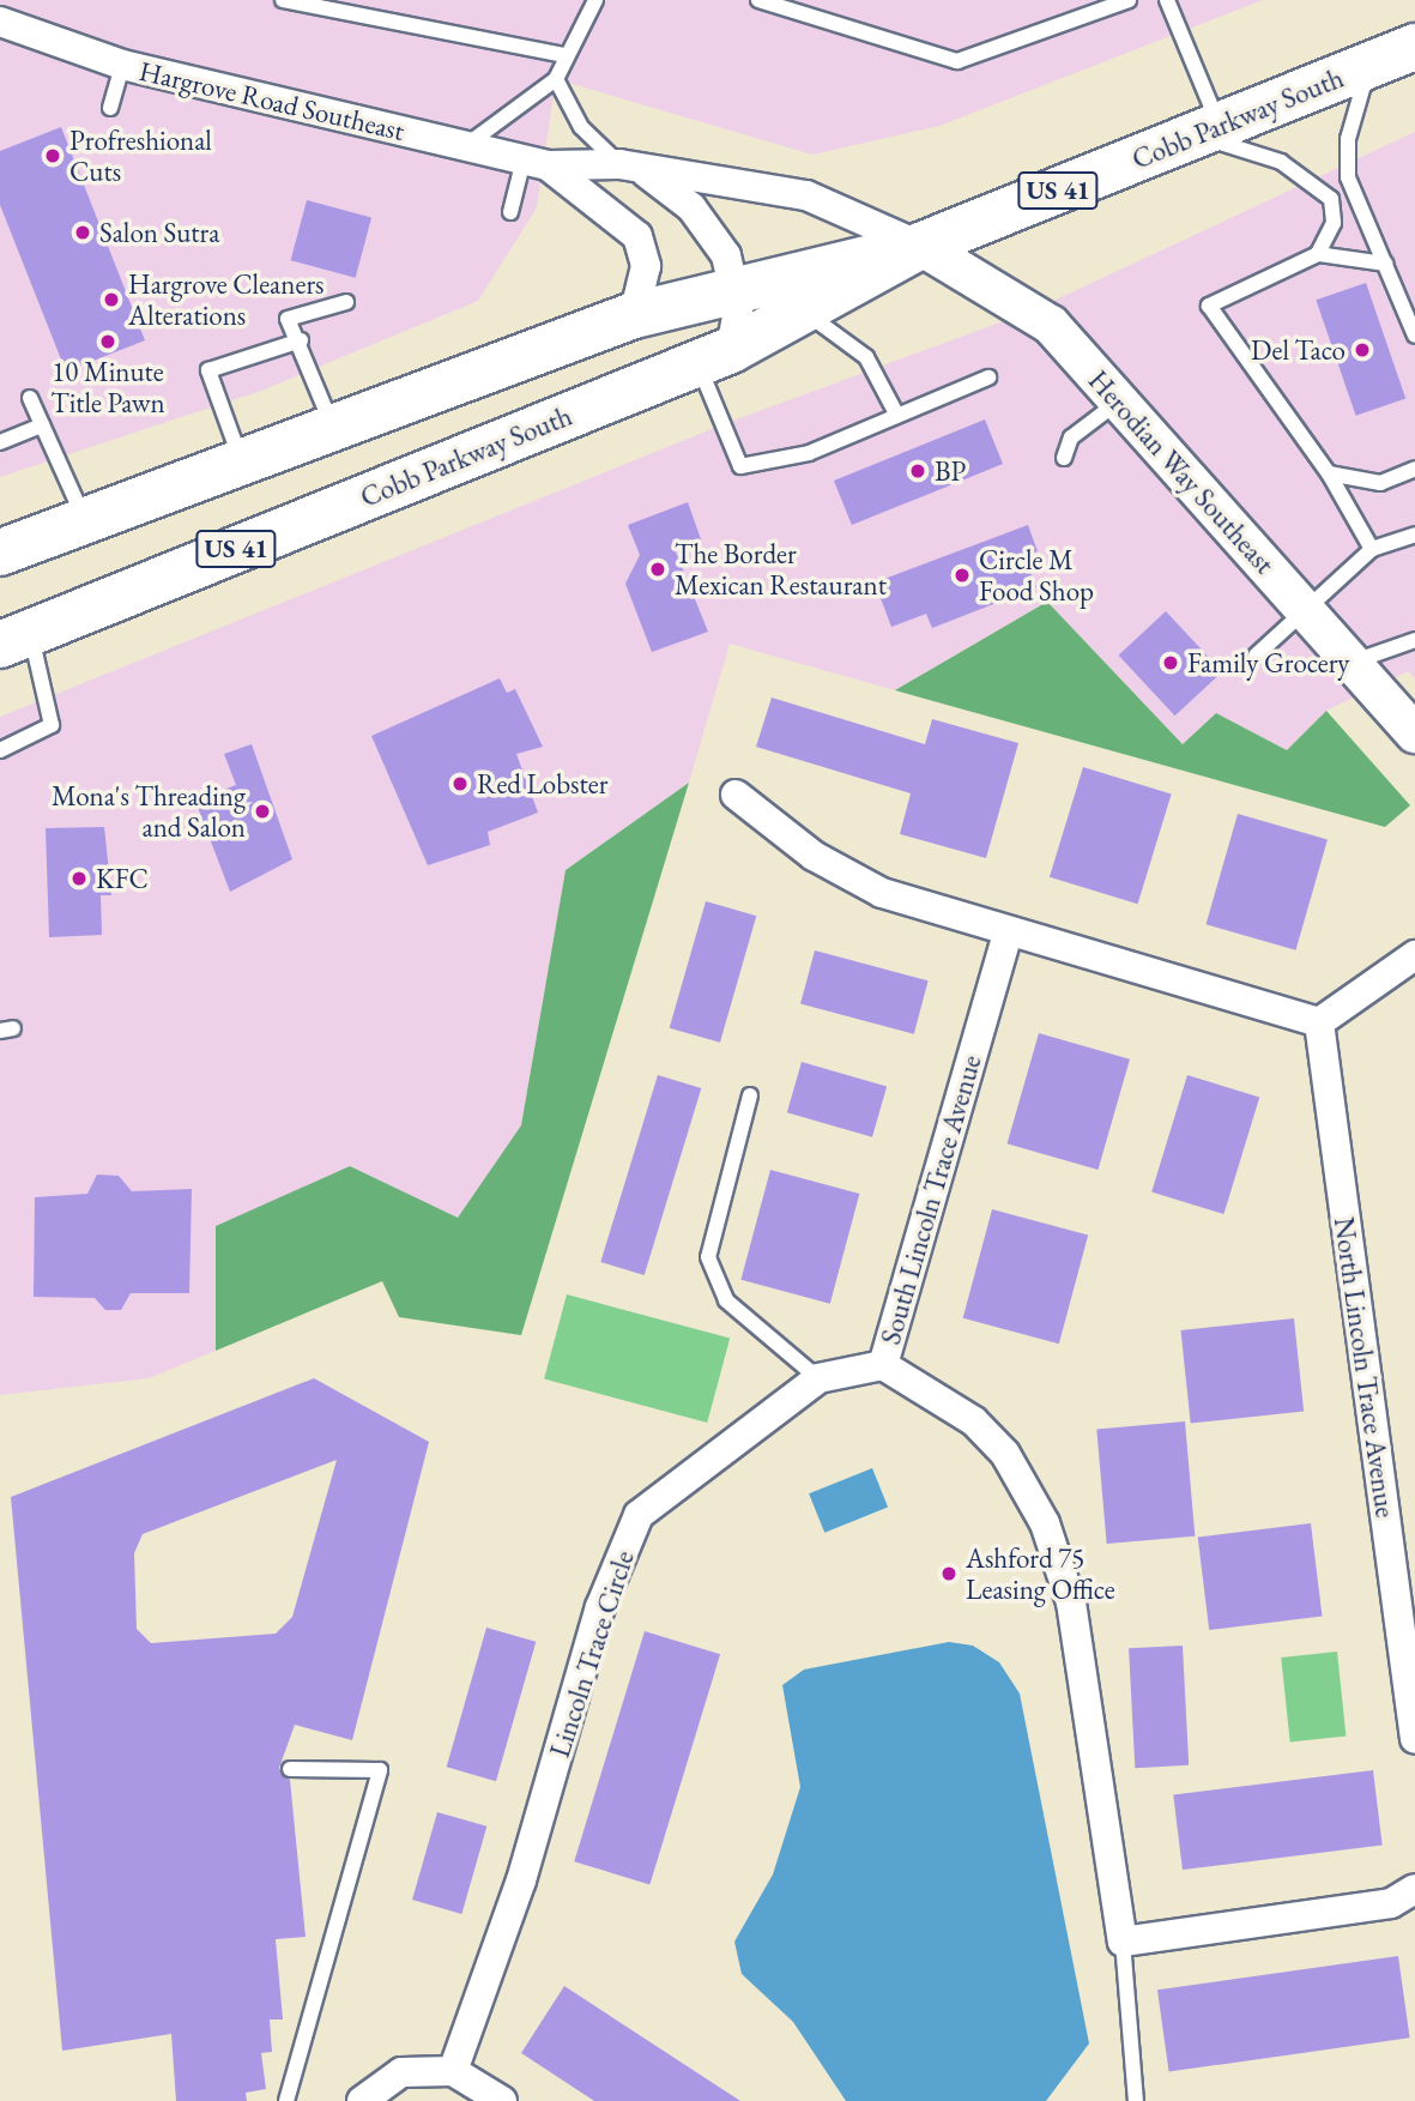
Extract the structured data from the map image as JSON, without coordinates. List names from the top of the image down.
{
  "streets": {
    "main road": ["Cobb Parkway South", "US 41"],
    "street": [
      "Hargrove Road Southeast",
      "Herodian Way Southeast",
      "South Lincoln Trace Avenue",
      "North Lincoln Trace Avenue",
      "Lincoln Trace Circle"
    ]
  },
  "crossings": [
    ["Hargrove Road Southeast", "Cobb Parkway South"],
    ["Hargrove Road Southeast", "Herodian Way Southeast"],
    ["Cobb Parkway South", "Herodian Way Southeast"],
    ["South Lincoln Trace Avenue", "Lincoln Trace Circle"]
  ],
  "places": [
    "Profreshional Cuts",
    "Salon Sutra",
    "Hargrove Cleaners Alterations",
    "10 Minute Title Pawn",
    "Del Taco",
    "BP",
    "The Border Mexican Restaurant",
    "Circle M Food Shop",
    "Family Grocery",
    "Red Lobster",
    "Mona's Threading and Salon",
    "KFC",
    "Ashford 75 Leasing Office"
  ]
}
